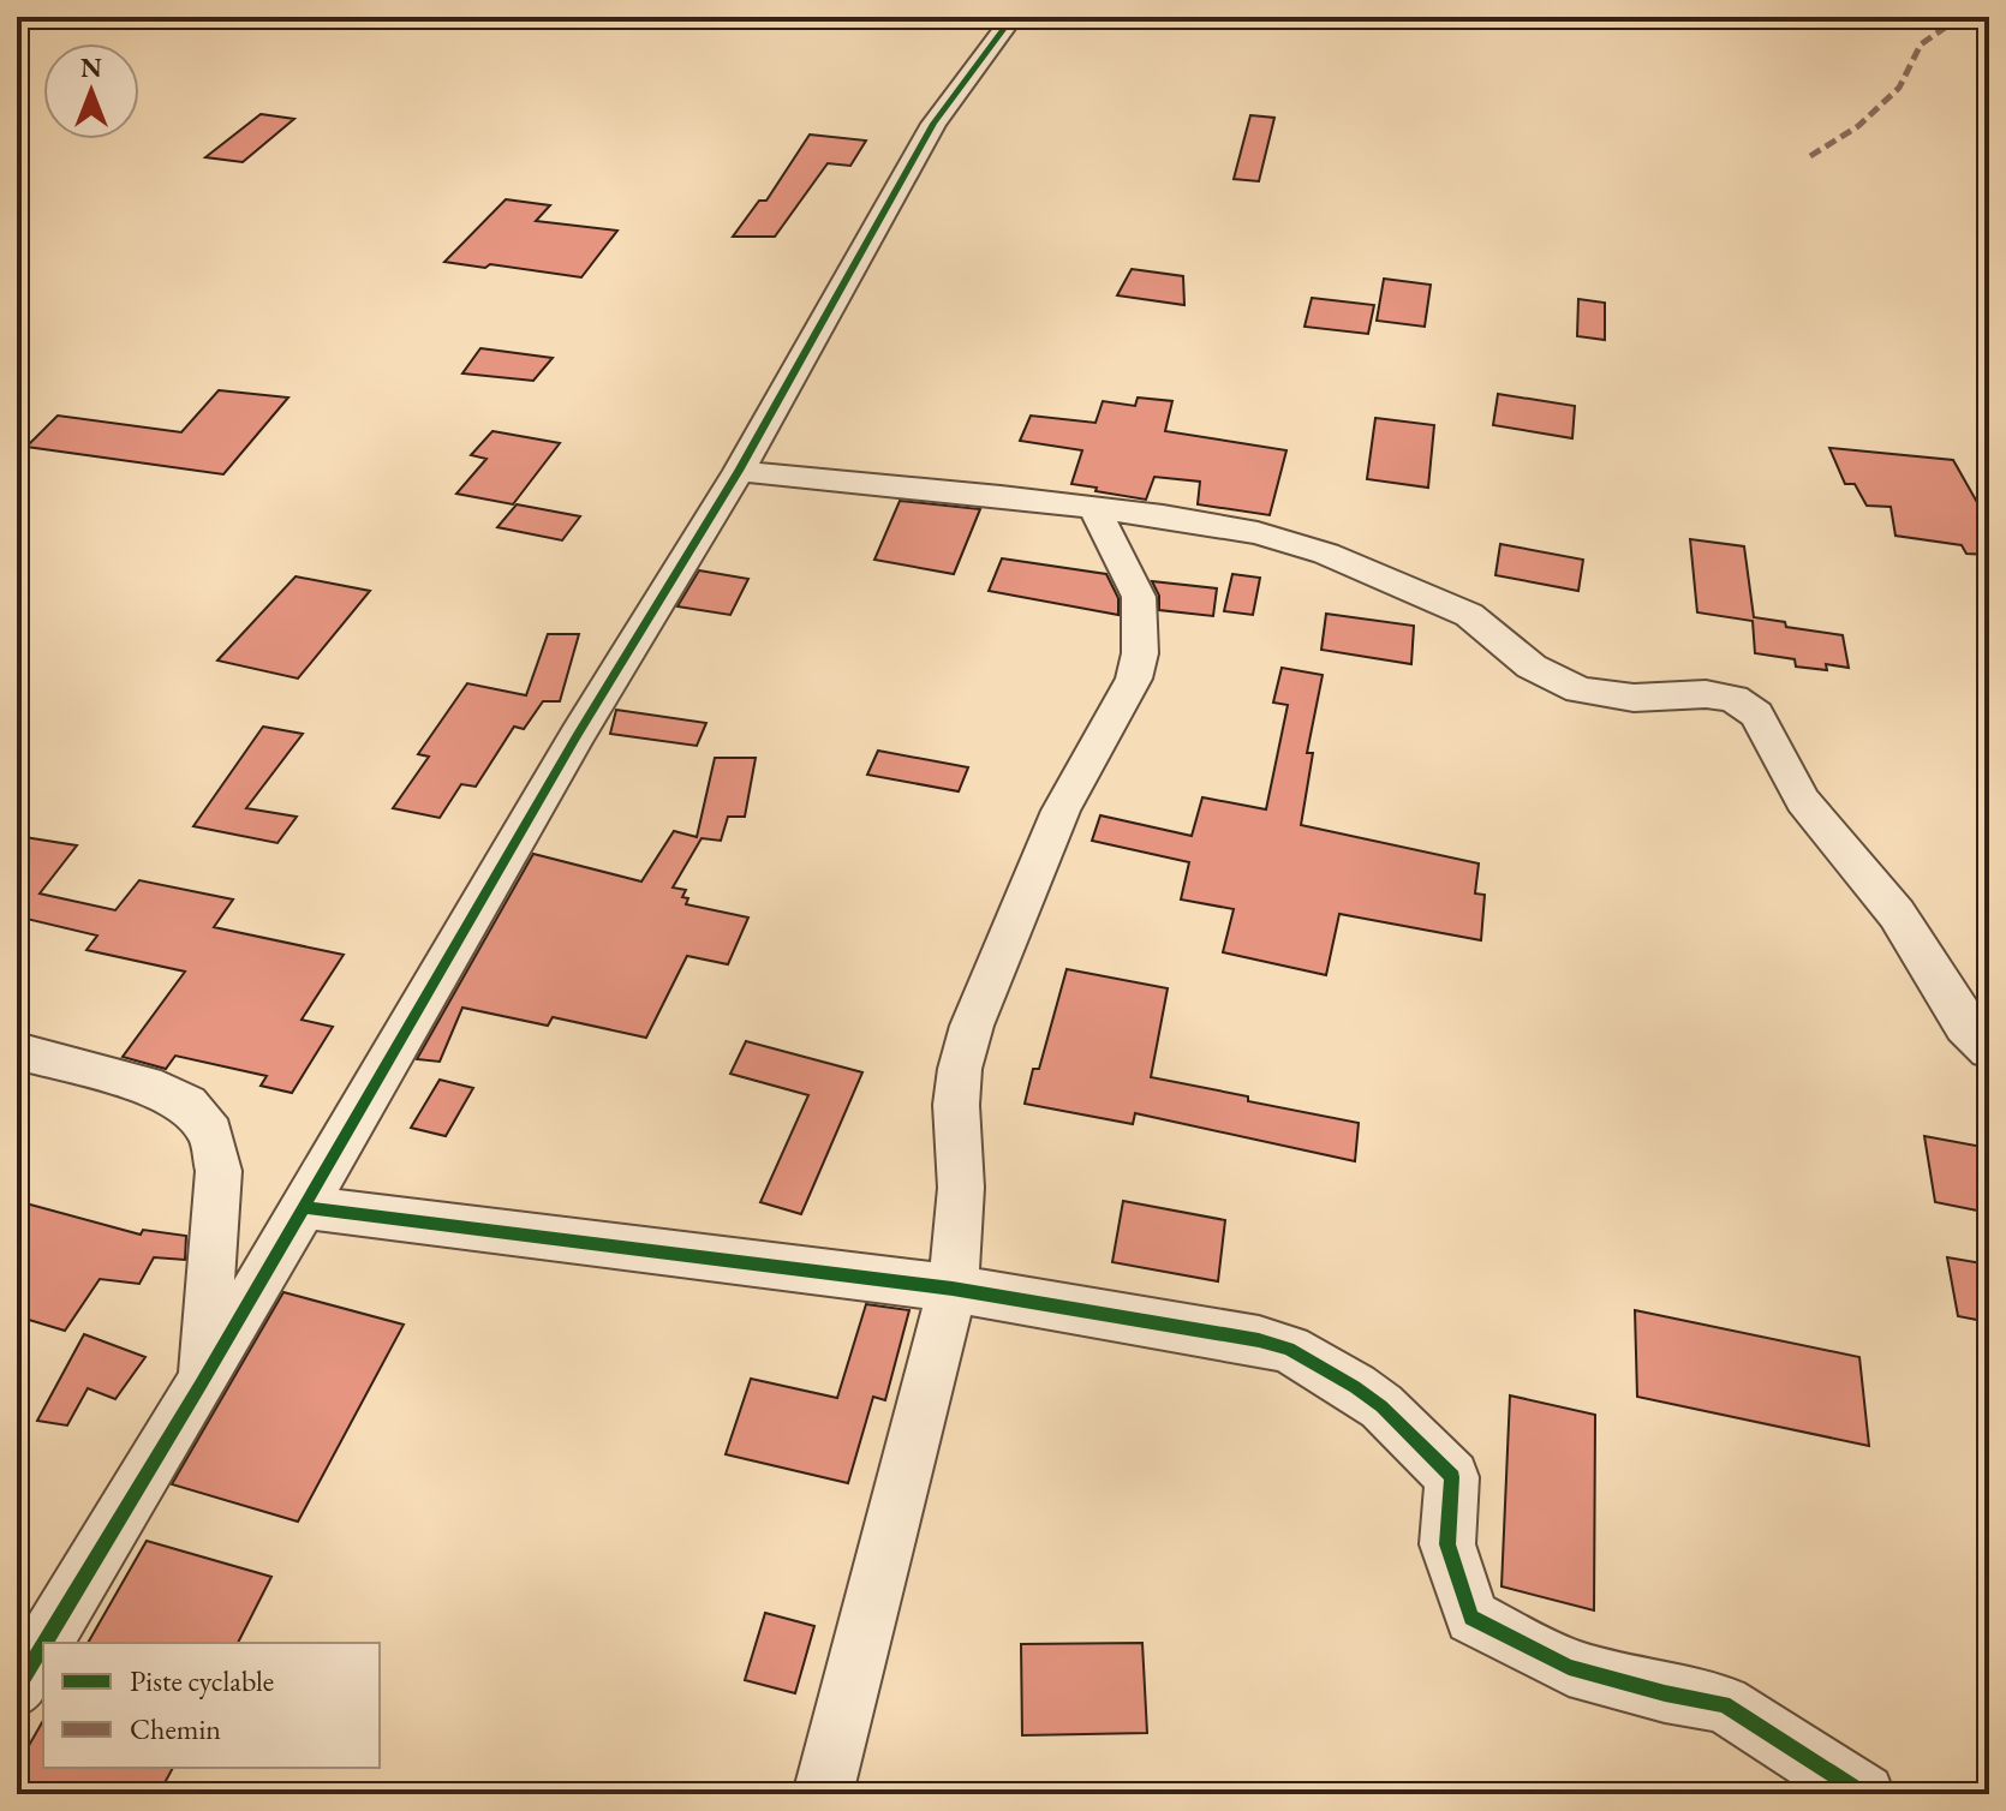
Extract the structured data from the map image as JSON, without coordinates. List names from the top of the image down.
{
  "legend": ["Piste cyclable", "Chemin"],
  "north": "top"
}
